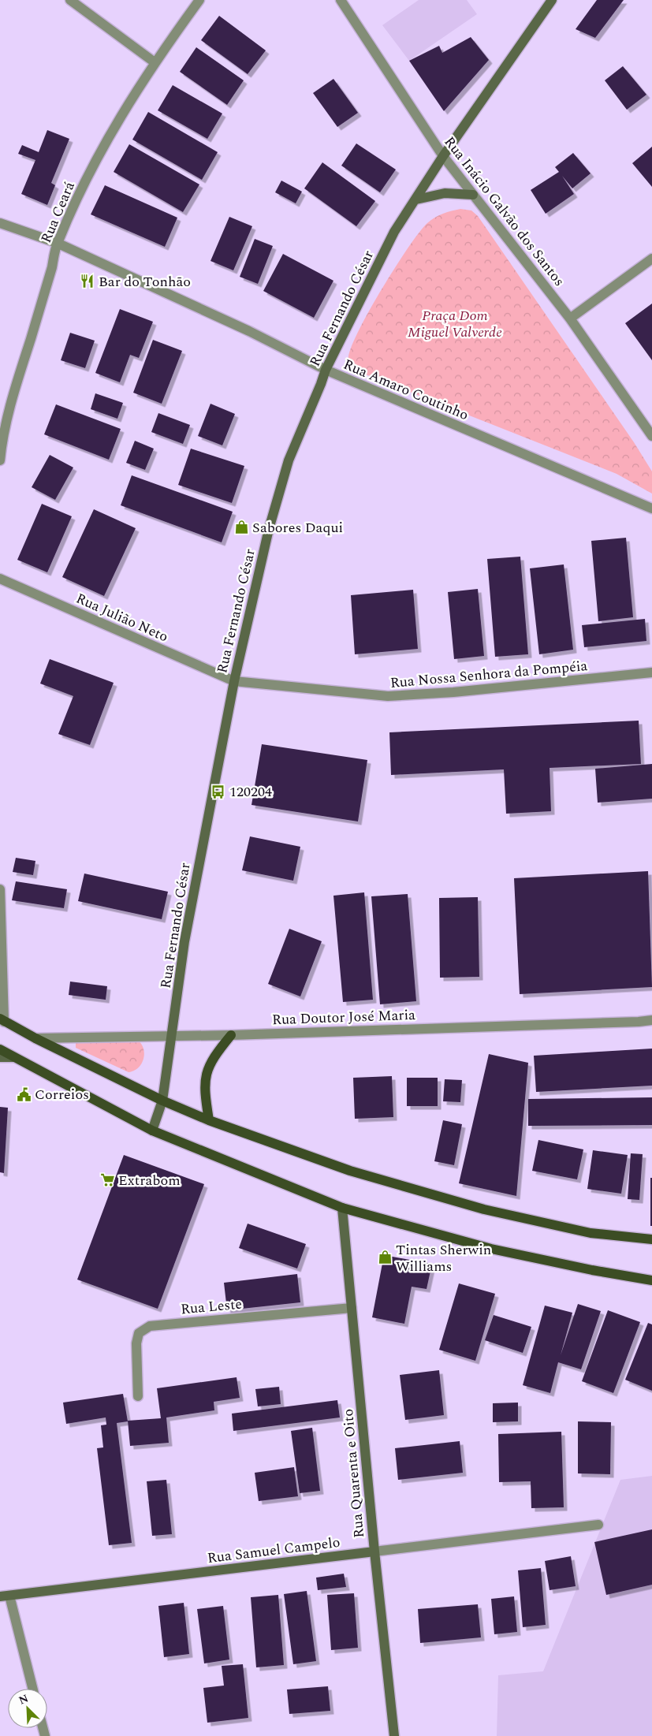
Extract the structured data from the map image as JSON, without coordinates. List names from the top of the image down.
{
  "streets": {
    "street": [
      "Rua Inácio Galvão dos Santos",
      "Rua Ceará",
      "Rua Fernando César",
      "Rua Amaro Coutinho",
      "Rua Julião Neto",
      "Rua Nossa Senhora da Pompéia",
      "Rua Doutor José Maria",
      "Rua Leste",
      "Rua Quarenta e Oito",
      "Rua Samuel Campelo"
    ]
  },
  "crossings": [
    ["Rua Inácio Galvão dos Santos", "Rua Fernando César"],
    ["Rua Ceará", "Rua Amaro Coutinho"],
    ["Rua Fernando César", "Rua Amaro Coutinho"],
    ["Rua Fernando César", "Rua Julião Neto"],
    ["Rua Fernando César", "Rua Nossa Senhora da Pompéia"],
    ["Rua Fernando César", "Rua Doutor José Maria"],
    ["Rua Julião Neto", "Rua Nossa Senhora da Pompéia"],
    ["Rua Leste", "Rua Quarenta e Oito"],
    ["Rua Quarenta e Oito", "Rua Samuel Campelo"]
  ],
  "parks": ["Praça Dom Miguel Valverde"],
  "places": {
    "restaurant": ["Bar do Tonhão"],
    "shop": ["Sabores Daqui", "Tintas Sherwin Williams"],
    "bus stop": ["120204"],
    "public building": ["Correios"],
    "supermarket": ["Extrabom"]
  },
  "north": "top left"
}
